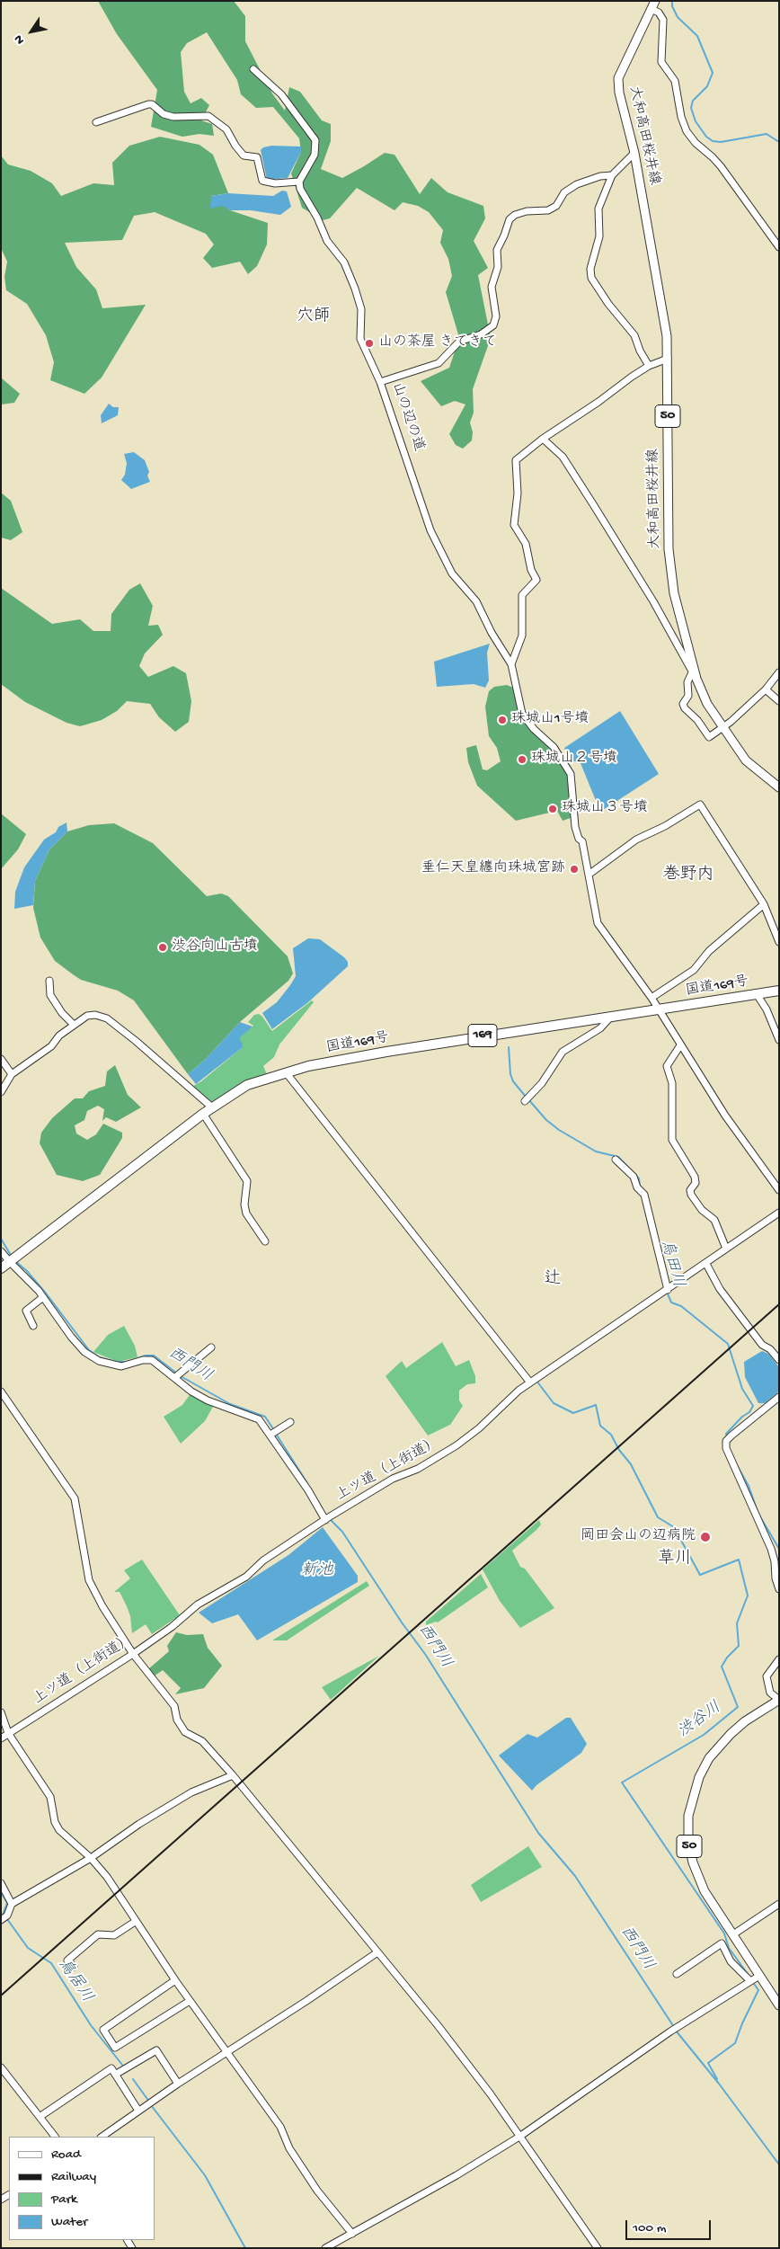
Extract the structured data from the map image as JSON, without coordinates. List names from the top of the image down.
{
  "streets": {
    "highway": ["国道169号", "169"],
    "main road": ["大和高田桜井線", "50"],
    "street": ["山の辺の道", "上ツ道（上街道）"]
  },
  "districts": [
    "穴師",
    "巻野内",
    "辻",
    "草川"
  ],
  "water": [
    "烏田川",
    "西門川",
    "新池",
    "渋谷川",
    "鳥居川"
  ],
  "places": [
    "山の茶屋 きてきて",
    "珠城山1号墳",
    "珠城山２号墳",
    "珠城山３号墳",
    "垂仁天皇纏向珠城宮跡",
    "渋谷向山古墳",
    "岡田会山の辺病院"
  ],
  "legend": [
    "Road",
    "Railway",
    "Park",
    "Water"
  ],
  "scale_bar": "100 m",
  "north": "bottom left"
}
